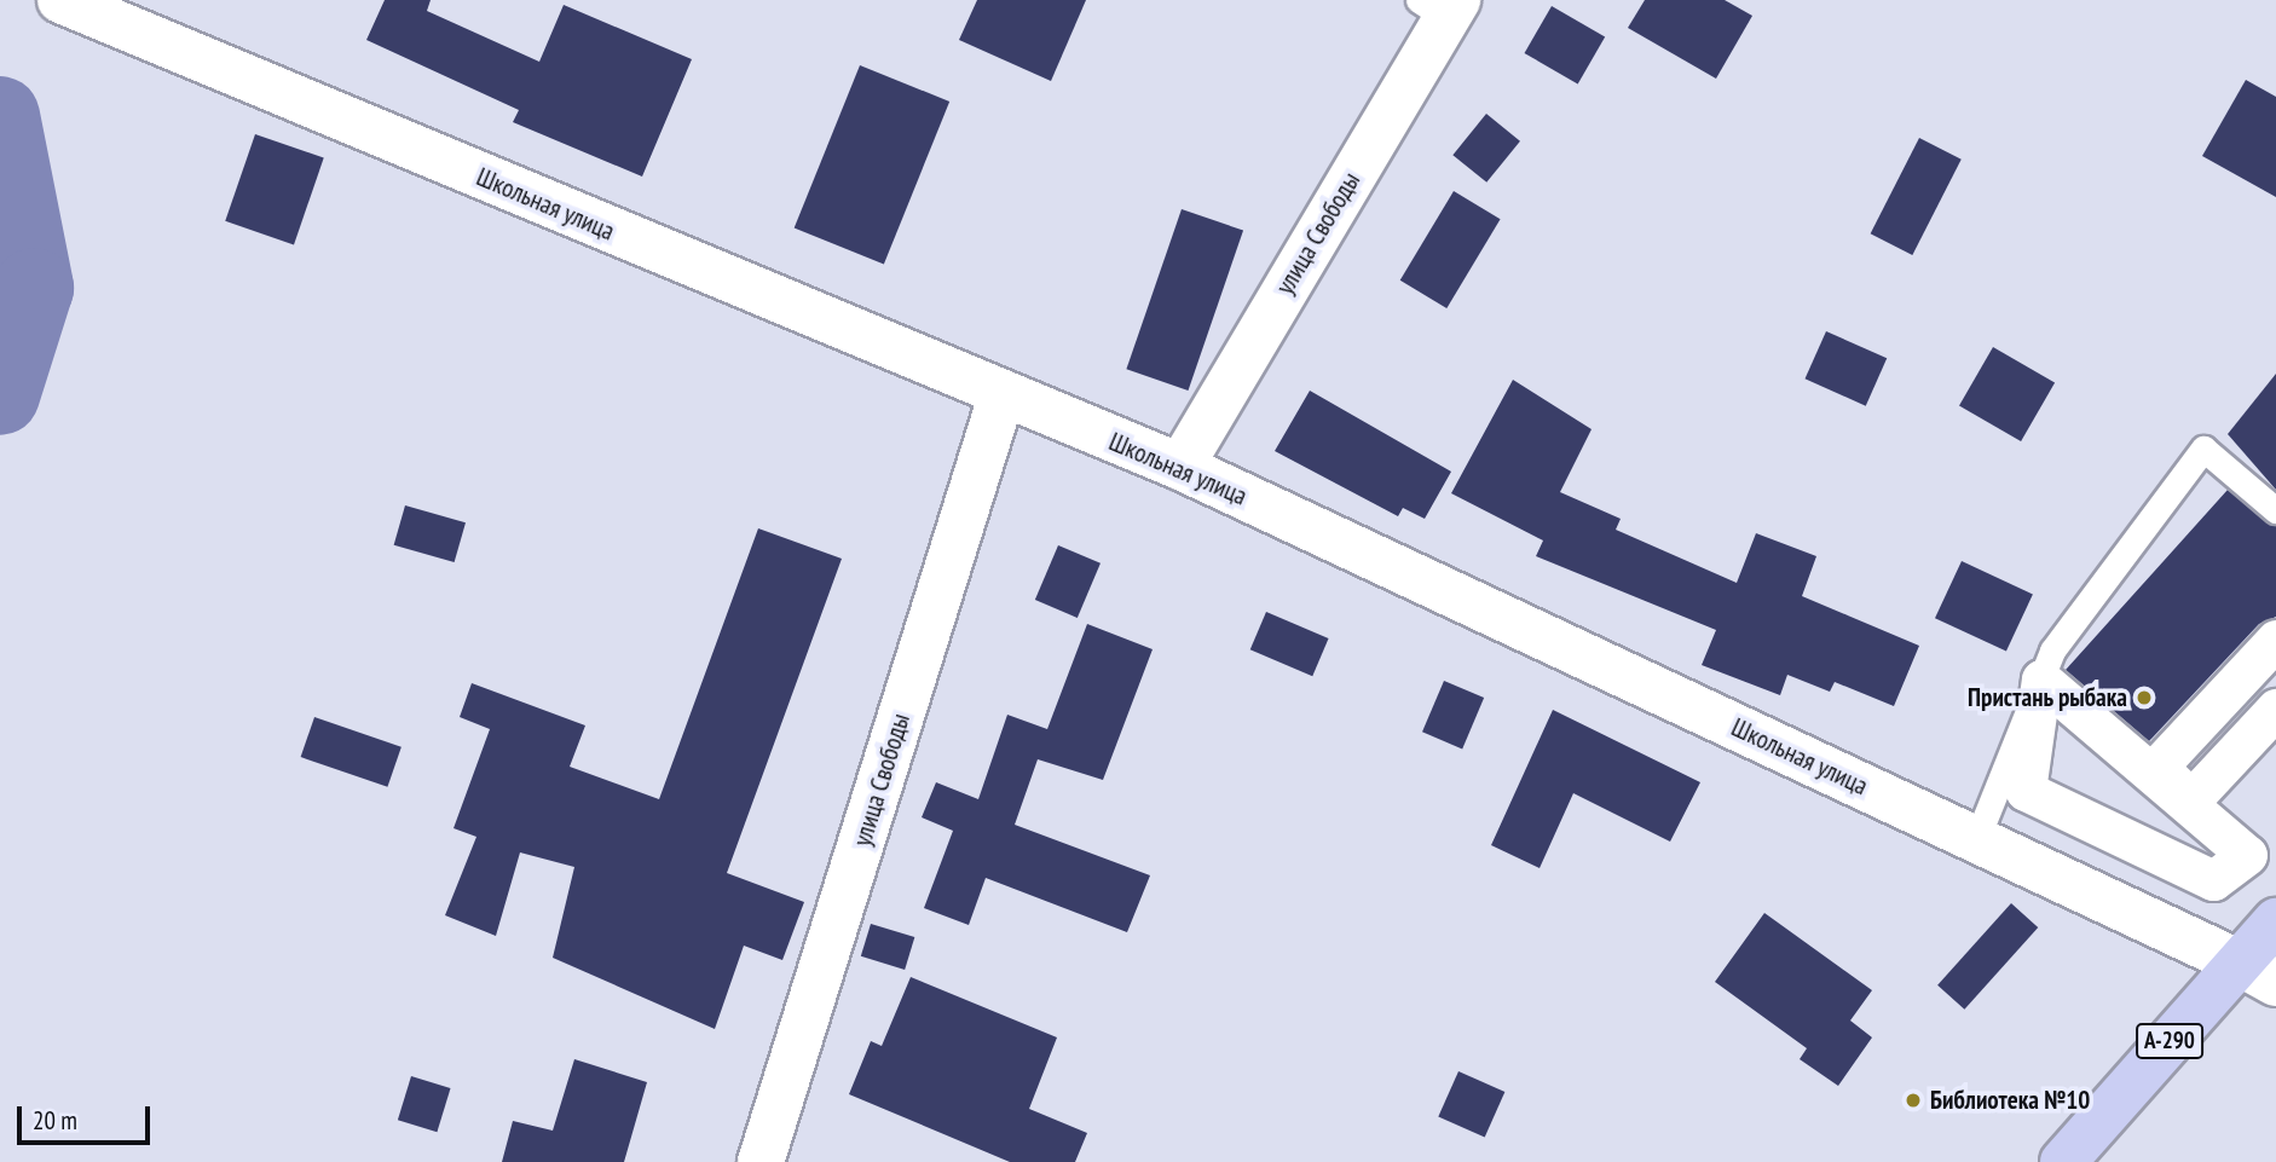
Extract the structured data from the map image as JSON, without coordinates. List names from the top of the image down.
{
  "streets": {
    "highway": ["А-290"],
    "street": ["Школьная улица", "улица Свободы"]
  },
  "crossings": [
    ["Школьная улица", "улица Свободы"],
    ["Школьная улица", "А-290"]
  ],
  "places": ["Пристань рыбака", "Библиотека №10"],
  "scale_bar": "20 m"
}
